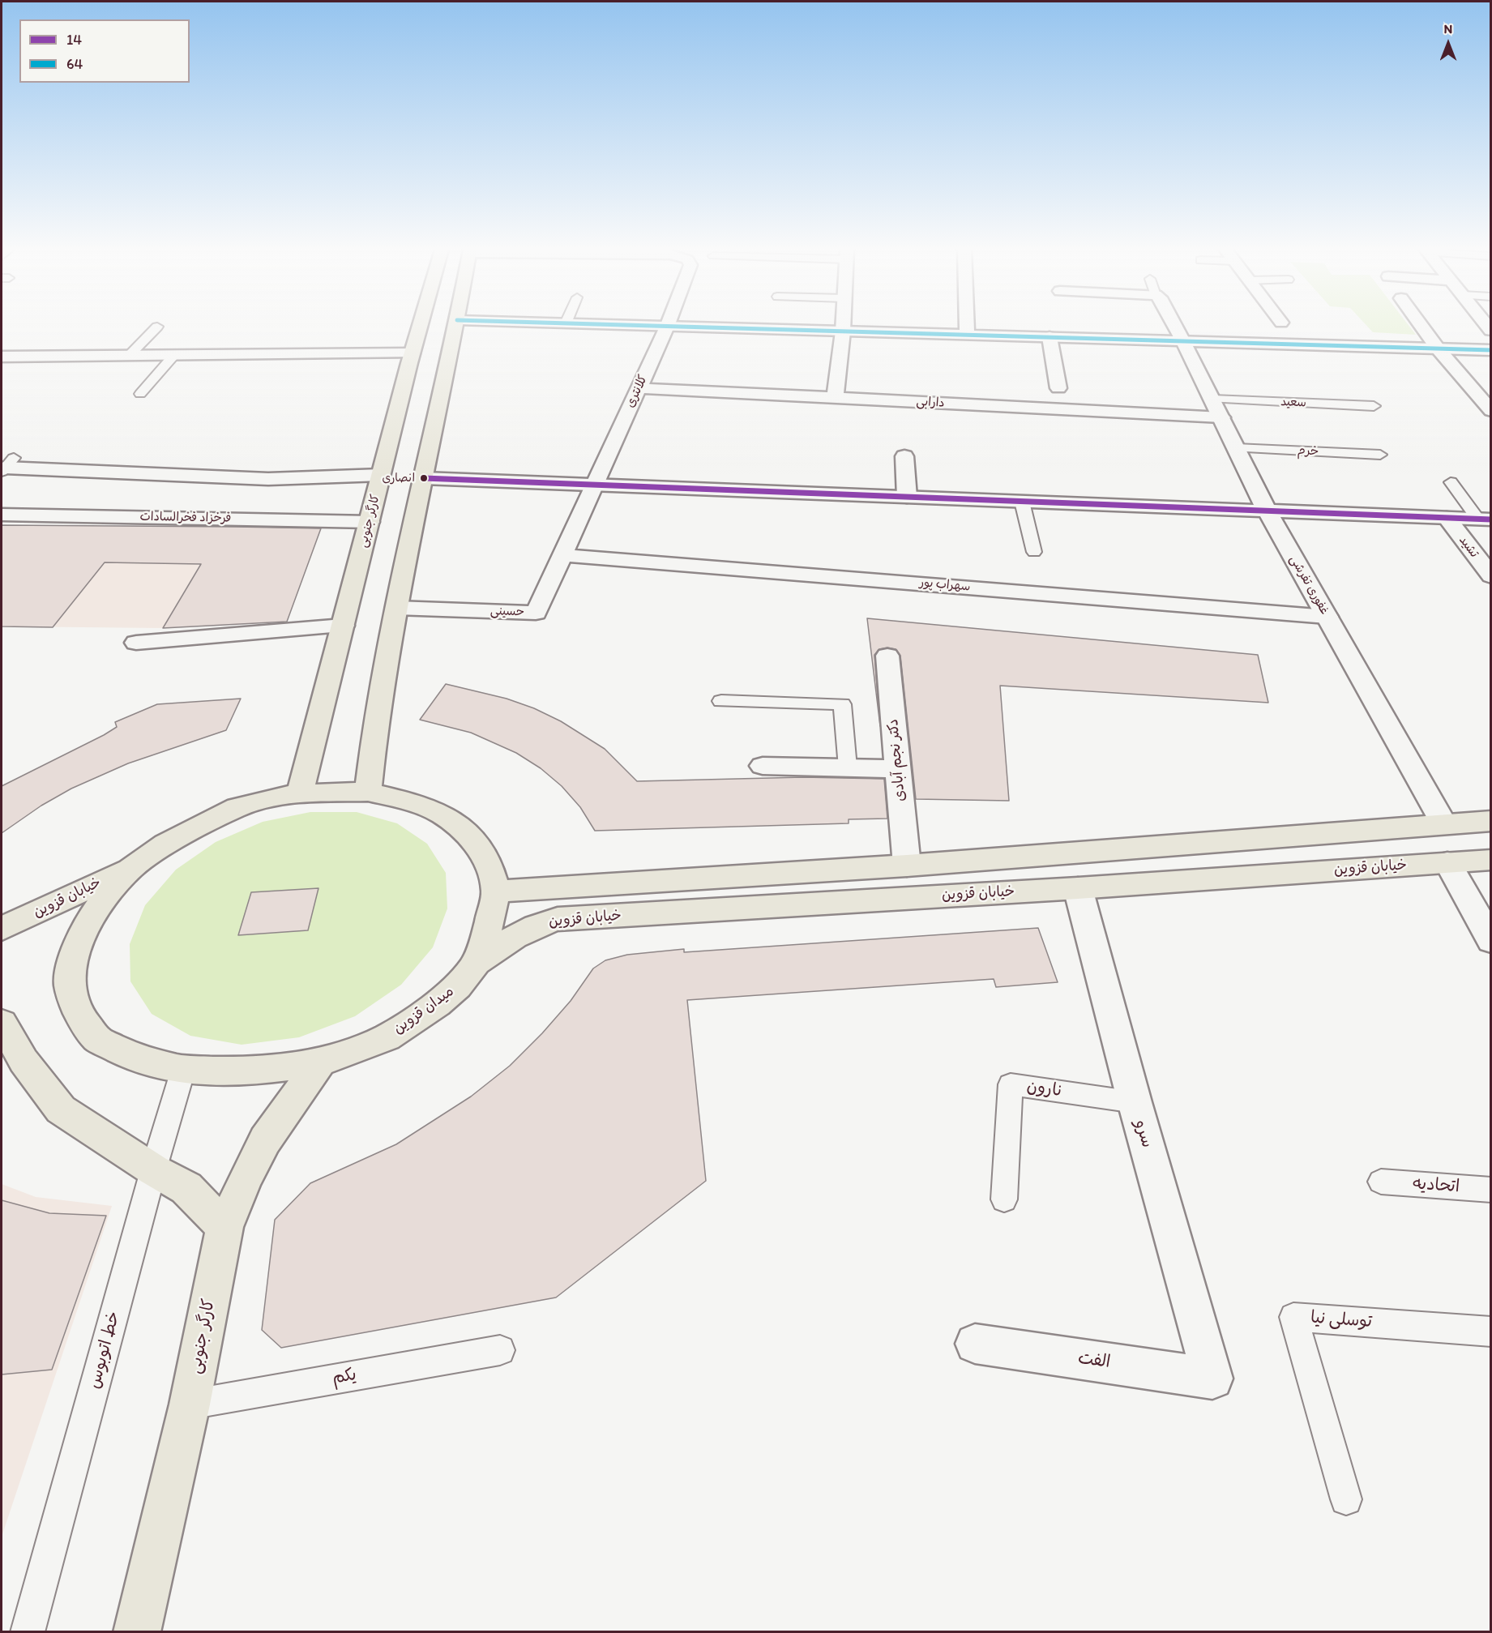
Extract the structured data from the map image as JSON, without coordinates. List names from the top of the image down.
{
  "streets": {
    "main road": ["کارگر جنوبی", "خیابان قزوین", "میدان قزوین"],
    "street": [
      "کلانتری",
      "دارابی",
      "فرخزاد فخرالسادات",
      "تشید",
      "سهراب پور",
      "غفوری تفرشی",
      "حسینی",
      "دکتر نجم آبادی",
      "سرو",
      "الفت"
    ],
    "lane": [
      "سعید",
      "خرم",
      "نارون",
      "اتحادیه",
      "توسلی نیا",
      "خط اتوبوس",
      "یکم"
    ]
  },
  "crossings": [
    ["کلانتری", "دارابی"],
    ["کلانتری", "حسینی"],
    ["دارابی", "سعید"],
    ["دارابی", "غفوری تفرشی"],
    ["سعید", "غفوری تفرشی"],
    ["خرم", "غفوری تفرشی"],
    ["فرخزاد فخرالسادات", "کارگر جنوبی"],
    ["کارگر جنوبی", "میدان قزوین"],
    ["کارگر جنوبی", "یکم"],
    ["سهراب پور", "غفوری تفرشی"],
    ["سهراب پور", "حسینی"],
    ["خیابان قزوین", "میدان قزوین"],
    ["خیابان قزوین", "سرو"],
    ["میدان قزوین", "خط اتوبوس"],
    ["نارون", "سرو"],
    ["سرو", "الفت"]
  ],
  "places": ["انصاری"],
  "lines": ["transit line 64", "transit line 14"],
  "legend": ["14", "64"],
  "north": "top"
}
